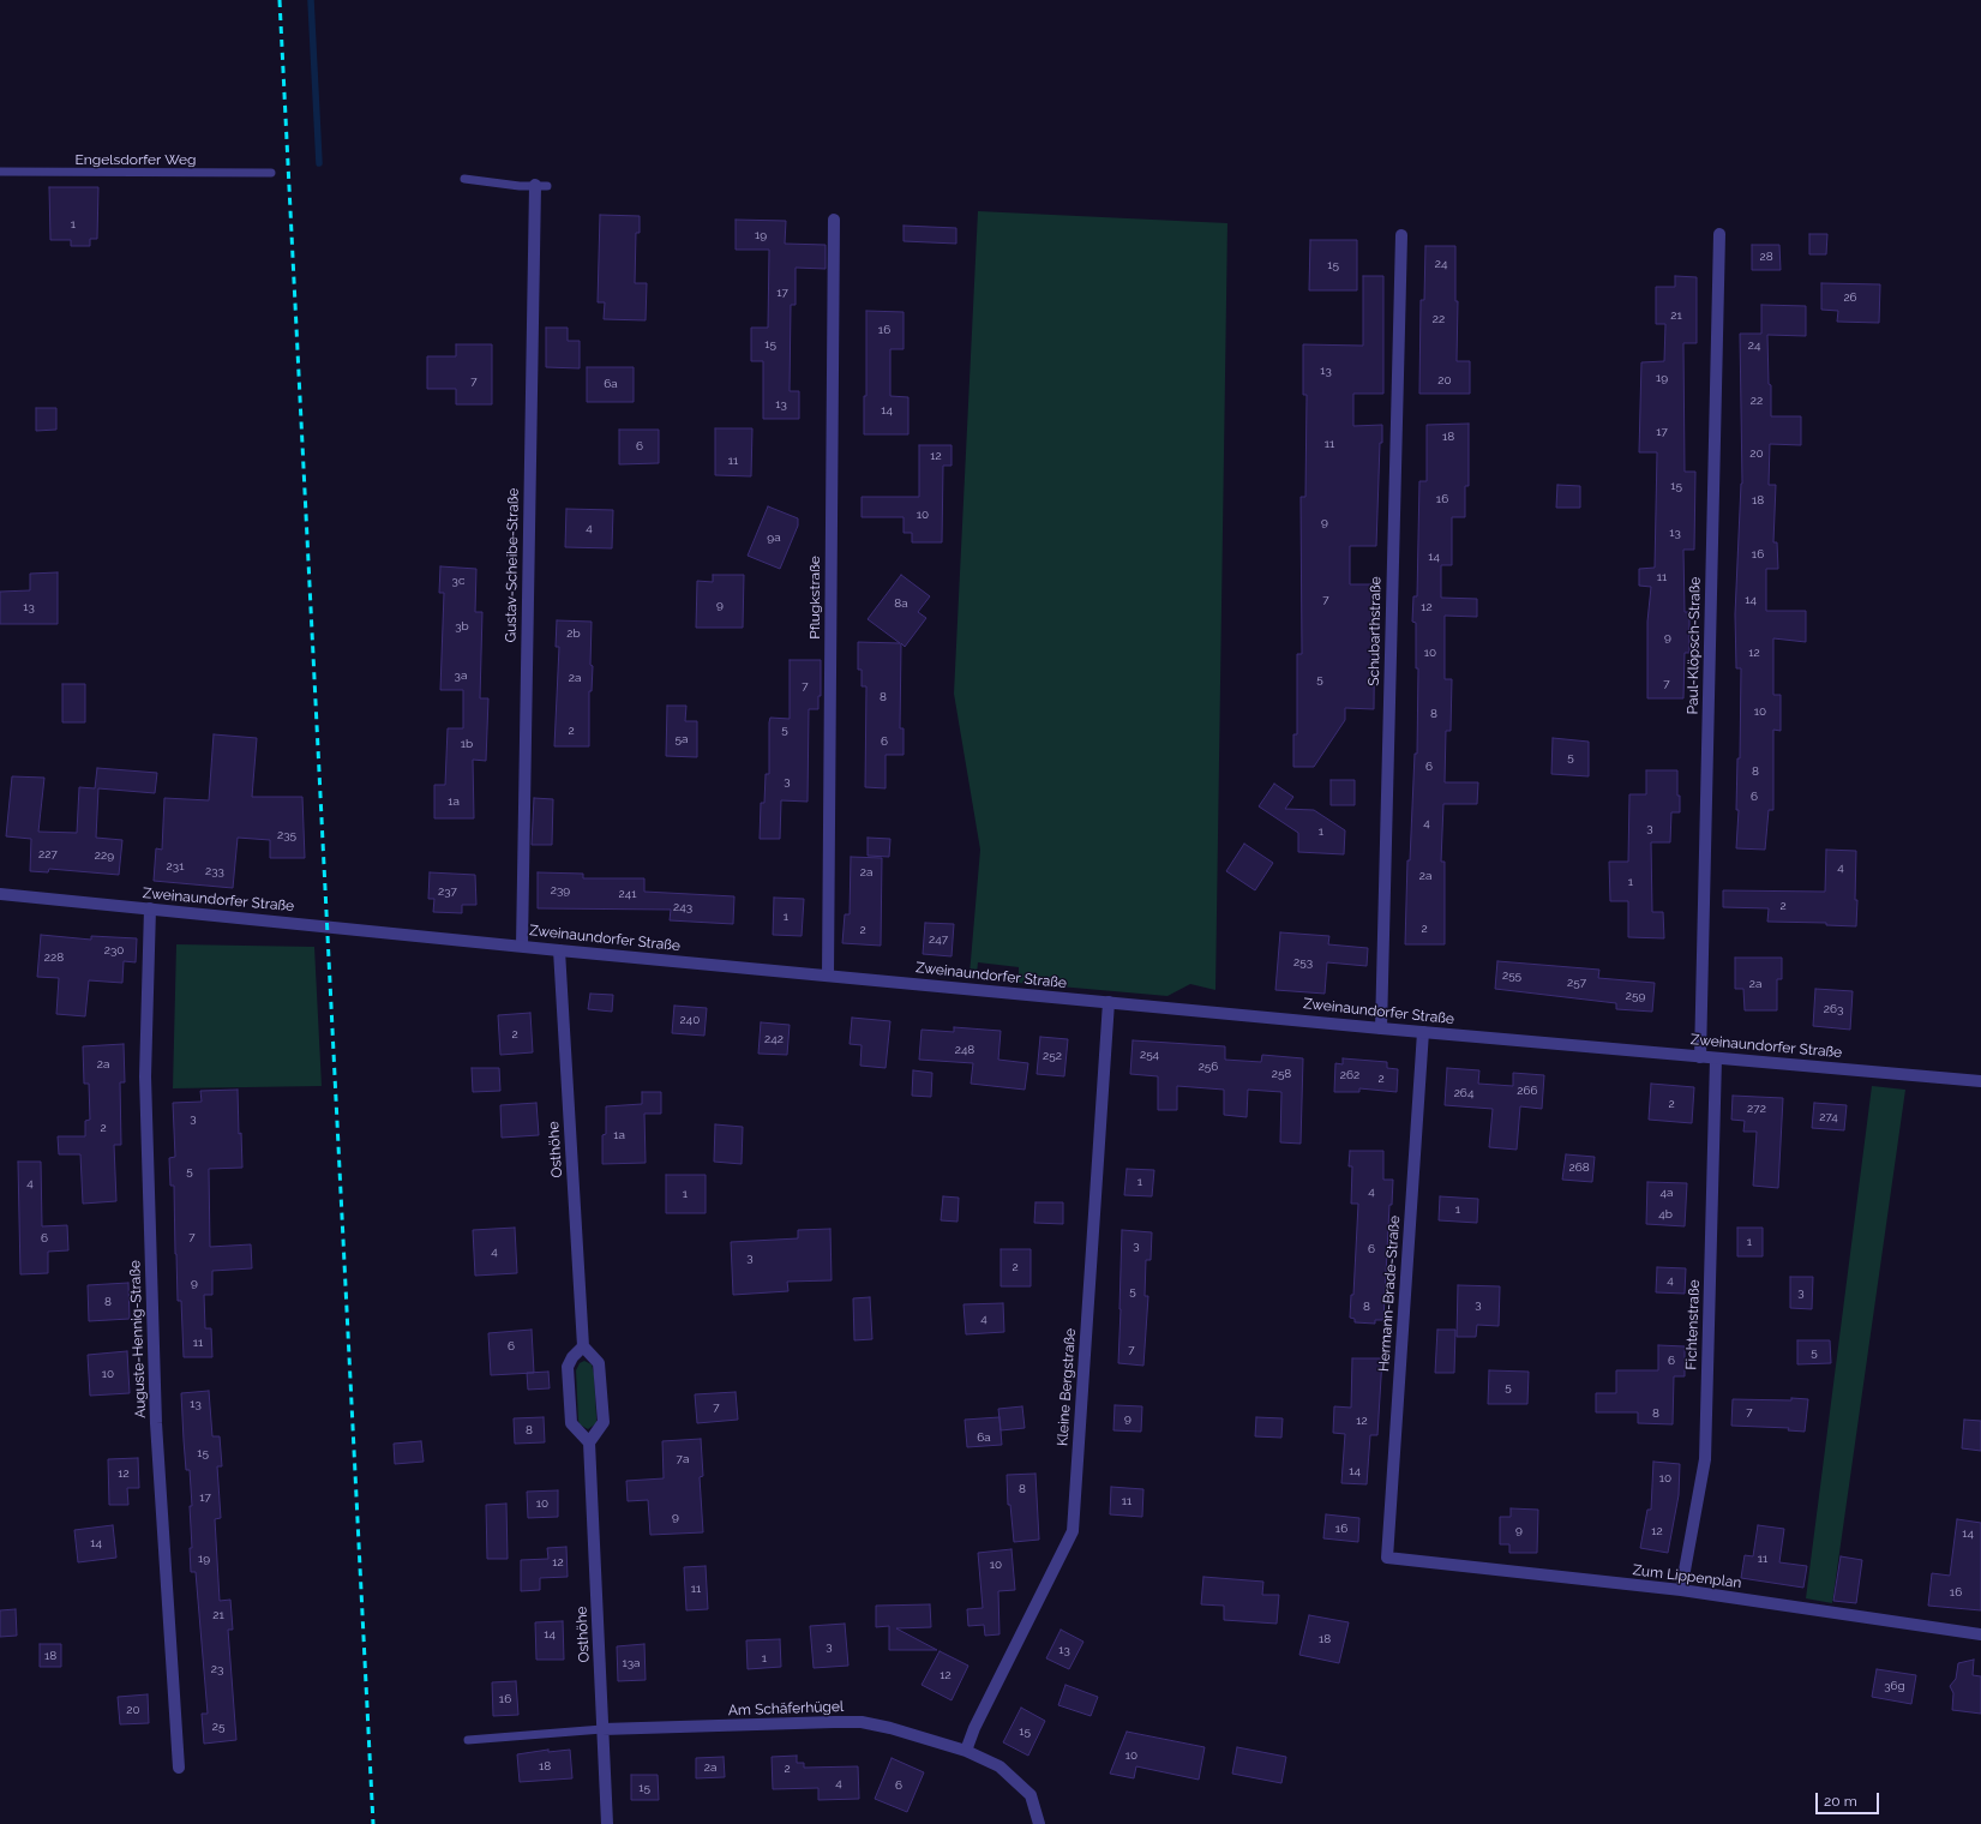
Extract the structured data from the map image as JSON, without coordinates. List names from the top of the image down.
{
  "streets": {
    "street": [
      "Gustav-Scheibe-Straße",
      "Pflugkstraße",
      "Schubarthstraße",
      "Paul-Klöpsch-Straße",
      "Zweinaundorfer Straße",
      "Osthöhe",
      "Hermann-Brade-Straße",
      "Fichtenstraße",
      "Auguste-Hennig-Straße",
      "Kleine Bergstraße",
      "Zum Lippenplan",
      "Am Schäferhügel"
    ],
    "lane": ["Engelsdorfer Weg"]
  },
  "crossings": [
    ["Gustav-Scheibe-Straße", "Zweinaundorfer Straße"],
    ["Pflugkstraße", "Zweinaundorfer Straße"],
    ["Schubarthstraße", "Zweinaundorfer Straße"],
    ["Paul-Klöpsch-Straße", "Zweinaundorfer Straße"],
    ["Zweinaundorfer Straße", "Osthöhe"],
    ["Zweinaundorfer Straße", "Hermann-Brade-Straße"],
    ["Zweinaundorfer Straße", "Fichtenstraße"],
    ["Zweinaundorfer Straße", "Auguste-Hennig-Straße"],
    ["Zweinaundorfer Straße", "Kleine Bergstraße"],
    ["Osthöhe", "Am Schäferhügel"],
    ["Hermann-Brade-Straße", "Zum Lippenplan"],
    ["Fichtenstraße", "Zum Lippenplan"],
    ["Kleine Bergstraße", "Am Schäferhügel"]
  ],
  "house_numbers": [
    "1",
    "19",
    "28",
    "24",
    "15",
    "17",
    "26",
    "21",
    "22",
    "16",
    "15",
    "24",
    "13",
    "19",
    "20",
    "7",
    "6a",
    "22",
    "13",
    "14",
    "17",
    "18",
    "11",
    "6",
    "20",
    "12",
    "11",
    "15",
    "16",
    "18",
    "10",
    "9",
    "4",
    "13",
    "9a",
    "16",
    "14",
    "11",
    "3c",
    "7",
    "14",
    "8a",
    "9",
    "13",
    "12",
    "3b",
    "2b",
    "9",
    "10",
    "12",
    "3a",
    "2a",
    "5",
    "7",
    "7",
    "8",
    "10",
    "8",
    "5",
    "2",
    "5a",
    "6",
    "1b",
    "5",
    "6",
    "8",
    "3",
    "6",
    "1a",
    "4",
    "3",
    "1",
    "235",
    "227",
    "229",
    "231",
    "4",
    "233",
    "2a",
    "2a",
    "1",
    "239",
    "237",
    "241",
    "2",
    "243",
    "1",
    "2",
    "2",
    "247",
    "230",
    "228",
    "253",
    "255",
    "257",
    "2a",
    "259",
    "263",
    "240",
    "2",
    "242",
    "248",
    "254",
    "252",
    "2a",
    "256",
    "258",
    "262",
    "2",
    "266",
    "264",
    "2",
    "272",
    "274",
    "3",
    "2",
    "1a",
    "268",
    "5",
    "1",
    "4",
    "4",
    "4a",
    "1",
    "1",
    "4b",
    "7",
    "6",
    "1",
    "3",
    "6",
    "4",
    "3",
    "2",
    "4",
    "9",
    "5",
    "3",
    "8",
    "3",
    "8",
    "4",
    "11",
    "6",
    "7",
    "5",
    "6",
    "10",
    "5",
    "13",
    "7",
    "7",
    "8",
    "9",
    "12",
    "8",
    "6a",
    "15",
    "7a",
    "14",
    "12",
    "10",
    "8",
    "17",
    "11",
    "10",
    "9",
    "16",
    "9",
    "12",
    "14",
    "14",
    "19",
    "11",
    "12",
    "10",
    "11",
    "16",
    "21",
    "14",
    "18",
    "3",
    "13",
    "18",
    "1",
    "13a",
    "23",
    "12",
    "36g",
    "16",
    "20",
    "25",
    "15",
    "10",
    "18",
    "2a",
    "2",
    "4",
    "6",
    "15"
  ],
  "scale_bar": "20 m"
}
